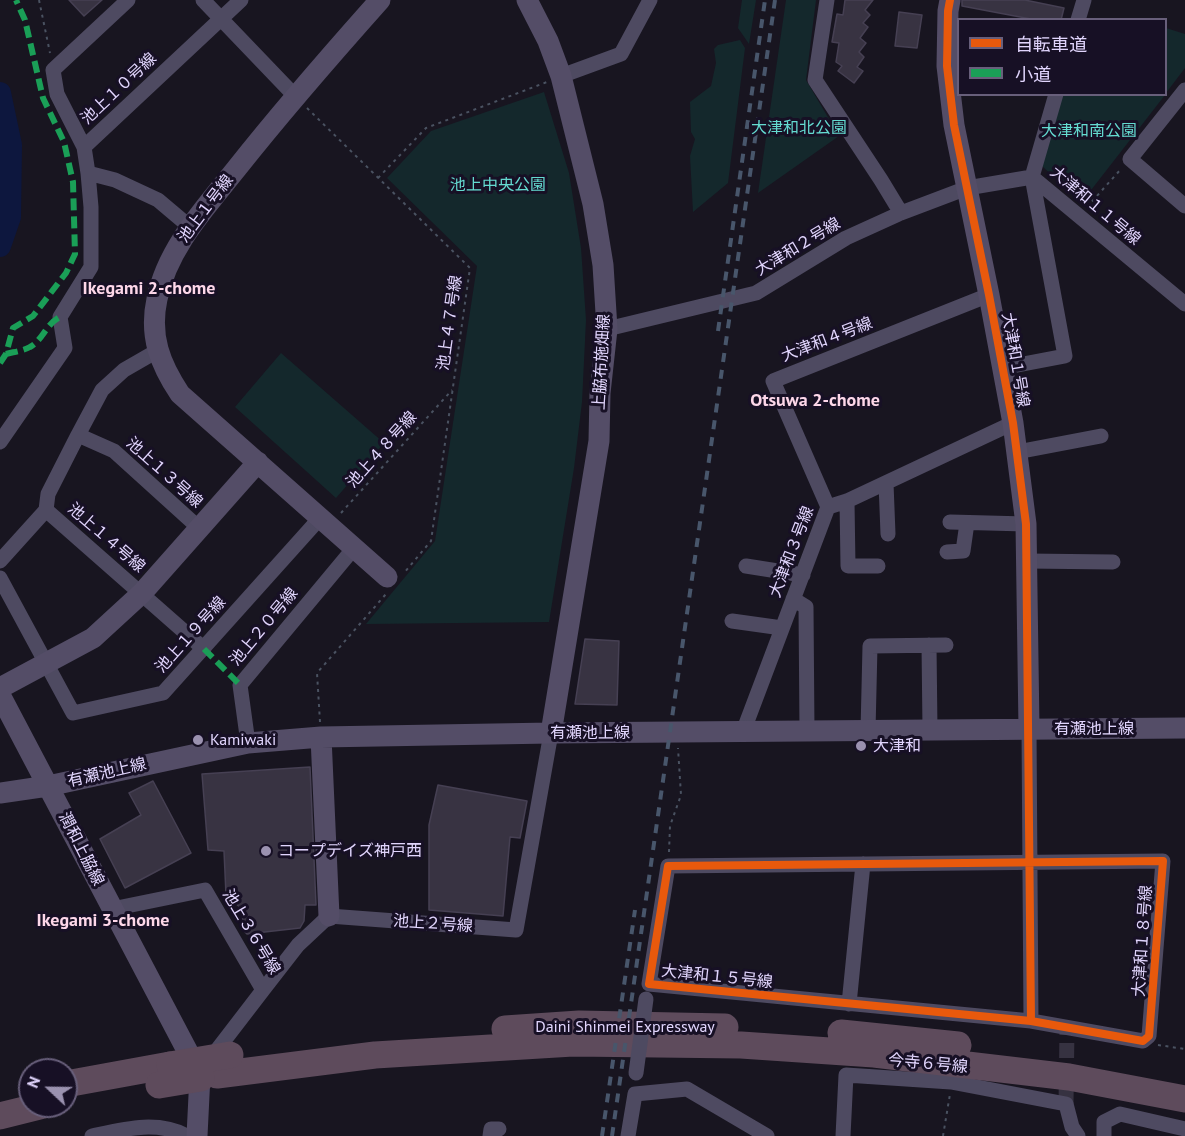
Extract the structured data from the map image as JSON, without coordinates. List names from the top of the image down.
{
  "streets": {
    "highway": ["Daini Shinmei Expressway"],
    "street": [
      "池上１０号線",
      "大津和１１号線",
      "池上１号線",
      "大津和２号線",
      "大津和４号線",
      "大津和１号線",
      "上脇布施畑線",
      "池上１３号線",
      "池上１４号線",
      "大津和３号線",
      "池上２０号線",
      "池上１９号線",
      "有瀬池上線",
      "潤和上脇線",
      "池上２号線",
      "池上３６号線",
      "大津和１８号線",
      "大津和１５号線",
      "今寺６号線"
    ],
    "path": ["池上４７号線", "池上４８号線"]
  },
  "crossings": [
    ["大津和１１号線", "大津和２号線"],
    ["大津和１１号線", "大津和１号線"],
    ["池上１号線", "池上４７号線"],
    ["池上１号線", "池上４８号線"],
    ["池上１号線", "池上２０号線"],
    ["池上１号線", "池上１９号線"],
    ["大津和２号線", "大津和１号線"],
    ["大津和２号線", "上脇布施畑線"],
    ["池上４７号線", "池上４８号線"],
    ["池上４７号線", "有瀬池上線"],
    ["大津和４号線", "大津和１号線"],
    ["大津和４号線", "大津和３号線"],
    ["大津和１号線", "大津和３号線"],
    ["大津和１号線", "有瀬池上線"],
    ["上脇布施畑線", "有瀬池上線"],
    ["上脇布施畑線", "池上２号線"],
    ["池上４８号線", "池上１９号線"],
    ["池上１４号線", "池上１９号線"],
    ["大津和３号線", "有瀬池上線"],
    ["池上２０号線", "有瀬池上線"],
    ["有瀬池上線", "潤和上脇線"],
    ["有瀬池上線", "池上２号線"],
    ["潤和上脇線", "池上３６号線"],
    ["潤和上脇線", "Daini Shinmei Expressway"],
    ["池上２号線", "池上３６号線"]
  ],
  "districts": ["Ikegami 2-chome", "Otsuwa 2-chome", "Ikegami 3-chome"],
  "parks": ["大津和北公園", "大津和南公園", "池上中央公園"],
  "places": ["Kamiwaki", "大津和", "コープデイズ神戸西"],
  "legend": ["自転車道", "小道"],
  "north": "left"
}
